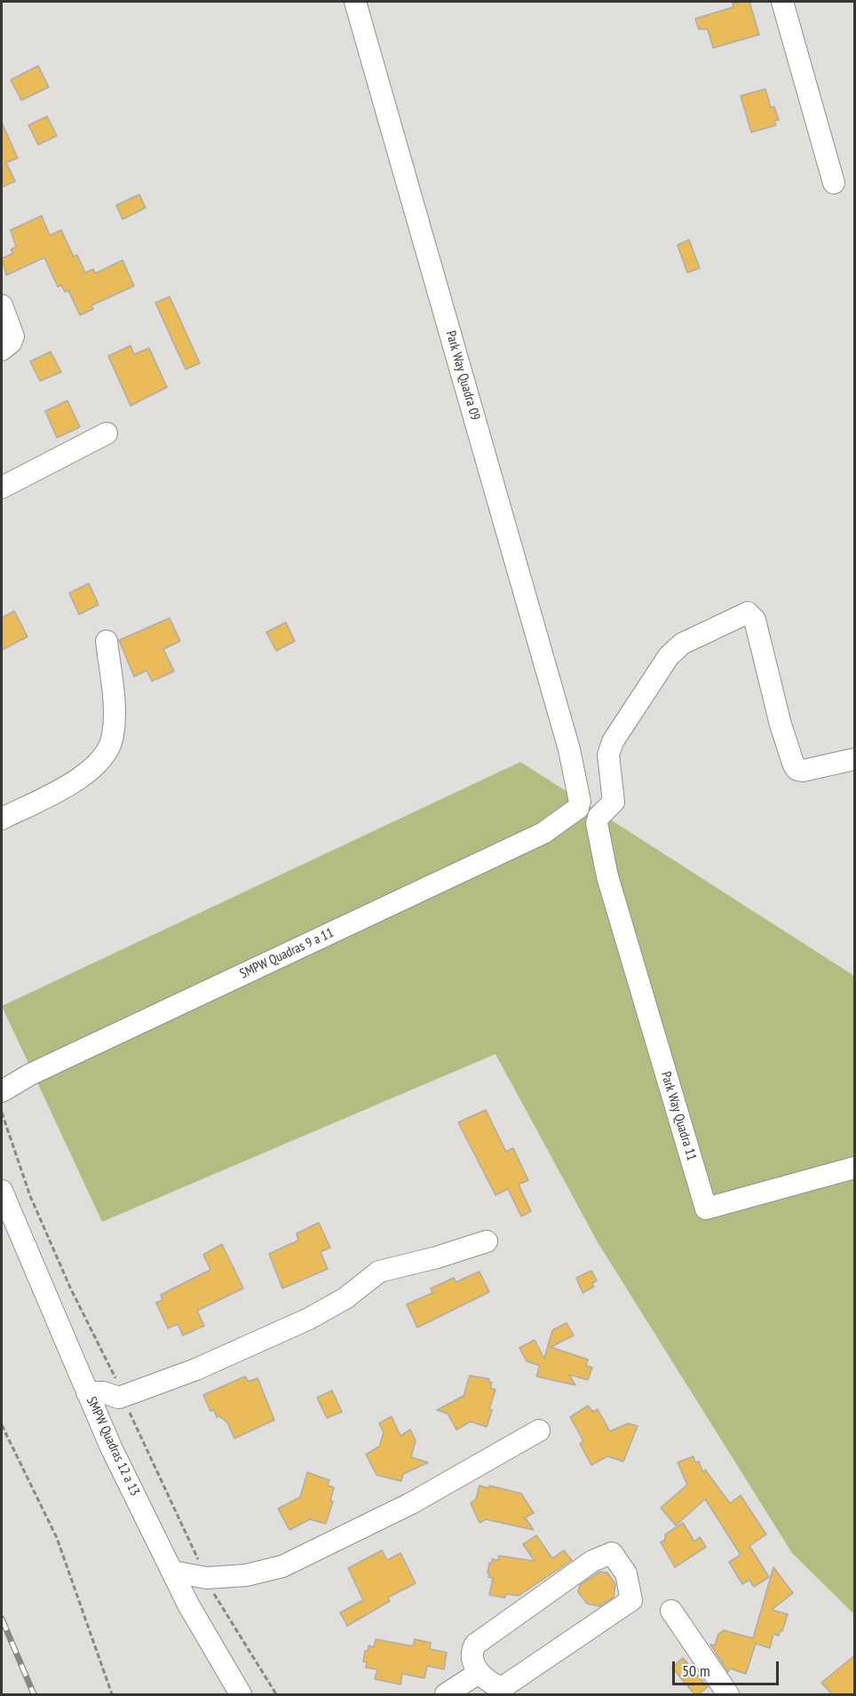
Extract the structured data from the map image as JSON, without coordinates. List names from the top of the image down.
{
  "streets": {
    "street": [
      "Park Way Quadra 09",
      "SMPW Quadras 9 a 11",
      "Park Way Quadra 11",
      "SMPW Quadras 12 a 13"
    ]
  },
  "crossings": [
    ["Park Way Quadra 09", "SMPW Quadras 9 a 11"],
    ["Park Way Quadra 09", "Park Way Quadra 11"],
    ["SMPW Quadras 9 a 11", "Park Way Quadra 11"]
  ],
  "scale_bar": "50 m"
}
